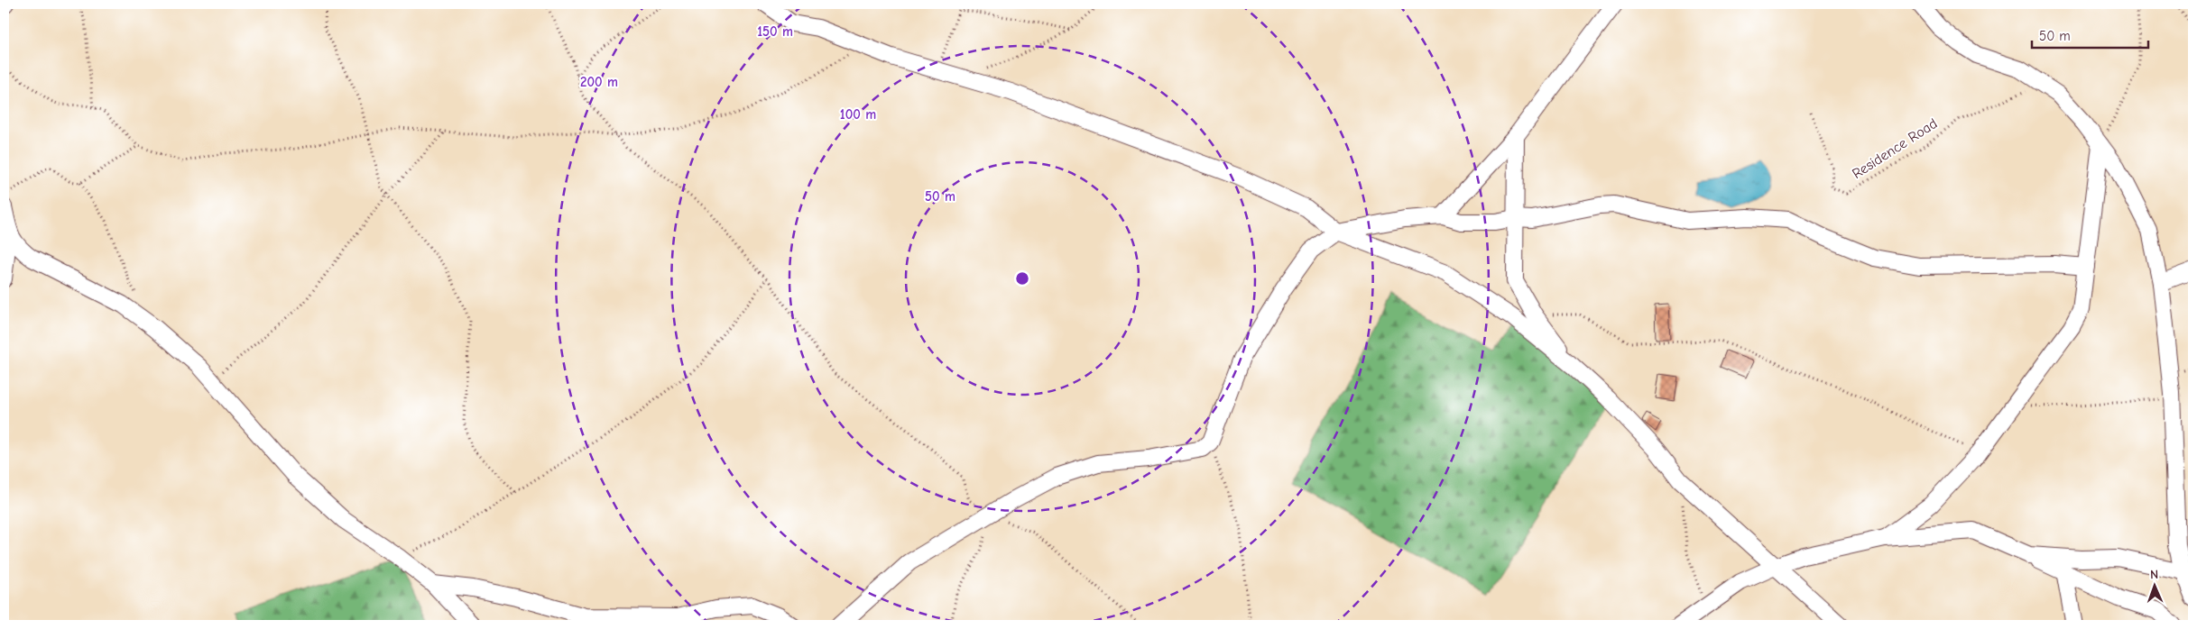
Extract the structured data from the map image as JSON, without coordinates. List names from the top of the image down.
{
  "streets": {
    "path": ["Residence Road"]
  },
  "scale_bar": "50 m",
  "north": "top",
  "rings": [
    "150 m",
    "200 m",
    "100 m",
    "50 m"
  ]
}
